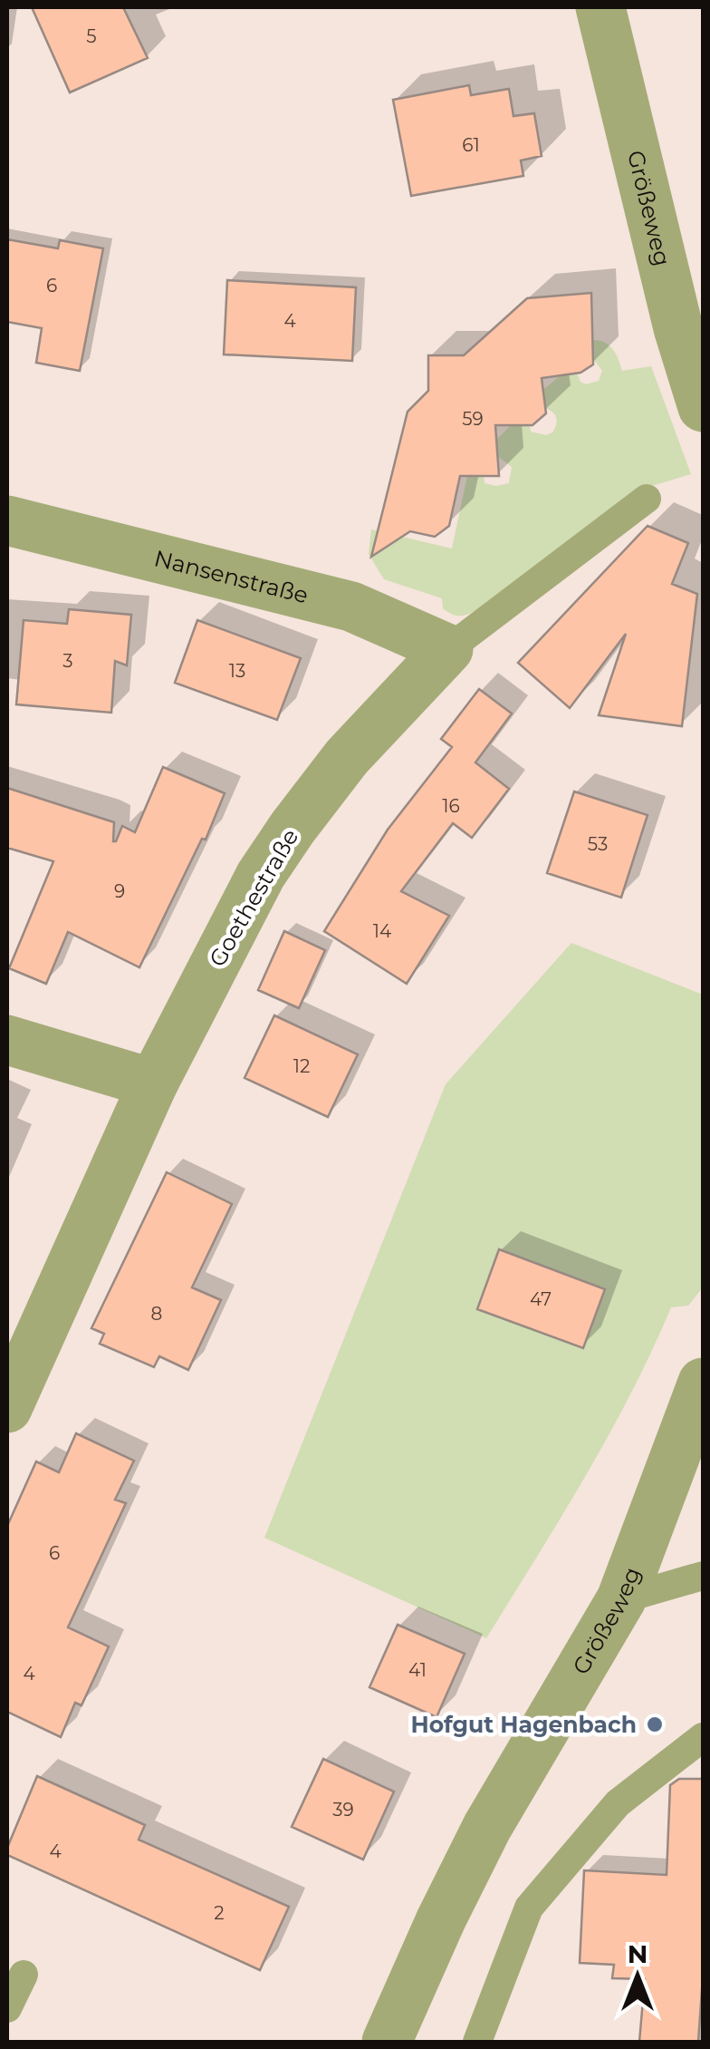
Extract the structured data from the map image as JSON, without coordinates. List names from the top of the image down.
{
  "streets": {
    "street": ["Größeweg", "Nansenstraße", "Goethestraße"]
  },
  "crossings": [
    ["Nansenstraße", "Goethestraße"]
  ],
  "places": ["Hofgut Hagenbach"],
  "house_numbers": [
    "5",
    "61",
    "6",
    "4",
    "59",
    "3",
    "13",
    "16",
    "53",
    "9",
    "14",
    "12",
    "47",
    "8",
    "6",
    "41",
    "4",
    "39",
    "4",
    "2"
  ],
  "north": "top"
}
